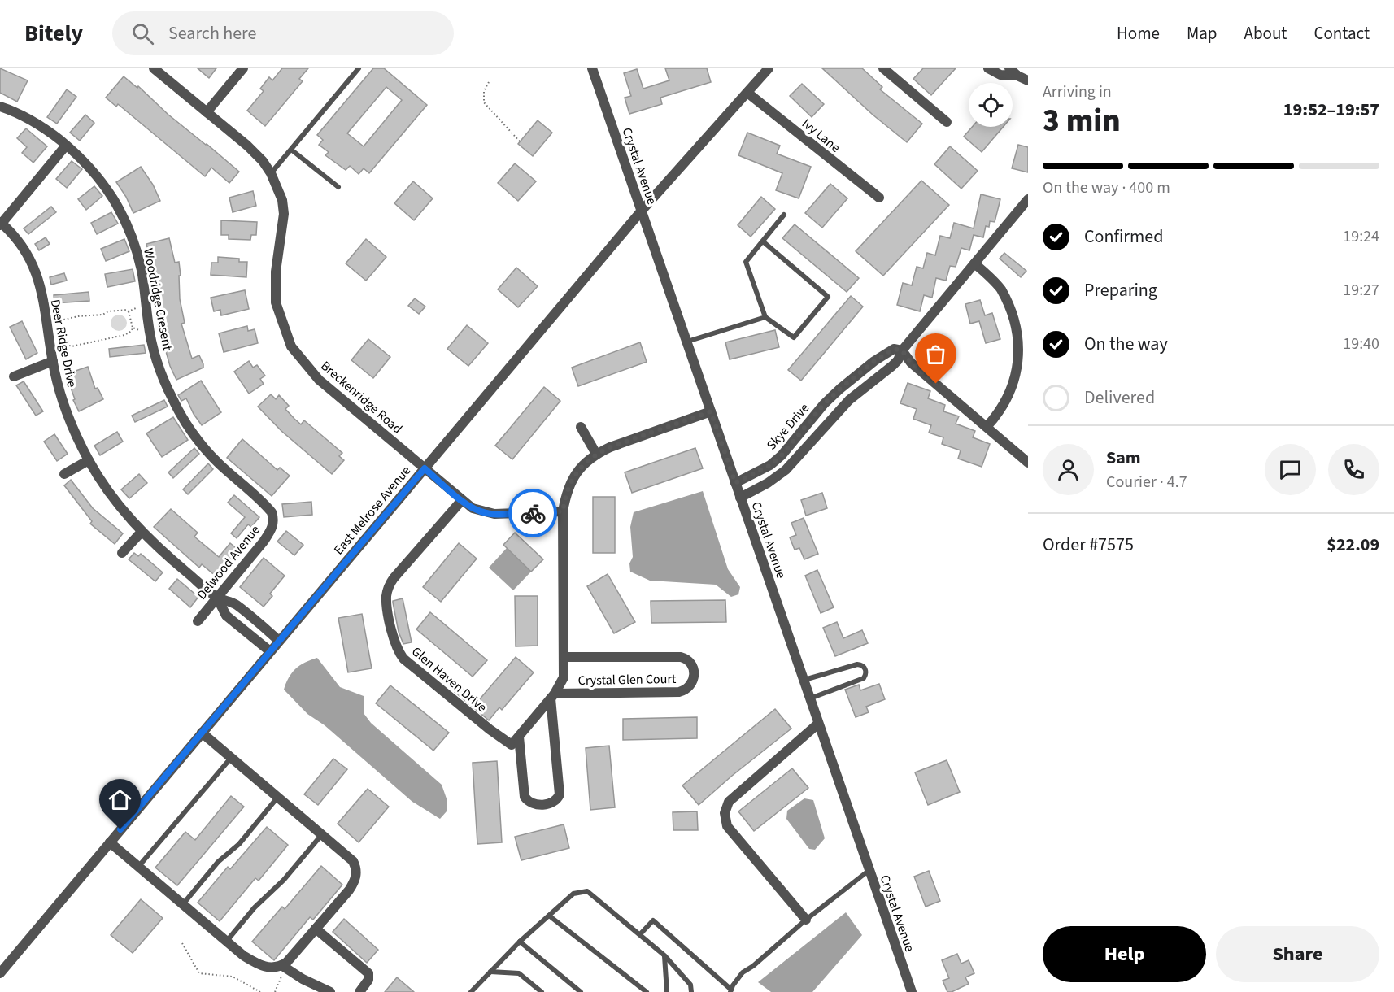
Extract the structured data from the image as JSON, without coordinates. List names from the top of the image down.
{
  "streets": {
    "street": [
      "Ivy Lane",
      "Crystal Avenue",
      "Woodridge Cresent",
      "Deer Ridge Drive",
      "Breckenridge Road",
      "Skye Drive",
      "East Melrose Avenue",
      "Delwood Avenue",
      "Glen Haven Drive",
      "Crystal Glen Court"
    ]
  },
  "crossings": [
    ["Ivy Lane", "East Melrose Avenue"],
    ["Crystal Avenue", "Skye Drive"],
    ["Crystal Avenue", "East Melrose Avenue"],
    ["Woodridge Cresent", "Delwood Avenue"],
    ["Deer Ridge Drive", "East Melrose Avenue"],
    ["Deer Ridge Drive", "Delwood Avenue"],
    ["Breckenridge Road", "East Melrose Avenue"],
    ["Breckenridge Road", "Glen Haven Drive"]
  ],
  "page": {
    "header": "Bitely",
    "search": "Search here",
    "nav": [
      "Home",
      "Map",
      "About",
      "Contact"
    ],
    "heading": ["3 min", "Arriving in", "19:52–19:57"],
    "panel": [
      "Sam",
      "Courier · 4.7",
      "Order #7575",
      "$22.09"
    ],
    "bar": "On the way · 400 m",
    "list": [
      ["Confirmed", "19:24"],
      ["Preparing", "19:27"],
      ["On the way", "19:40"],
      "Delivered"
    ],
    "buttons": ["Help", "Share"]
  }
}
